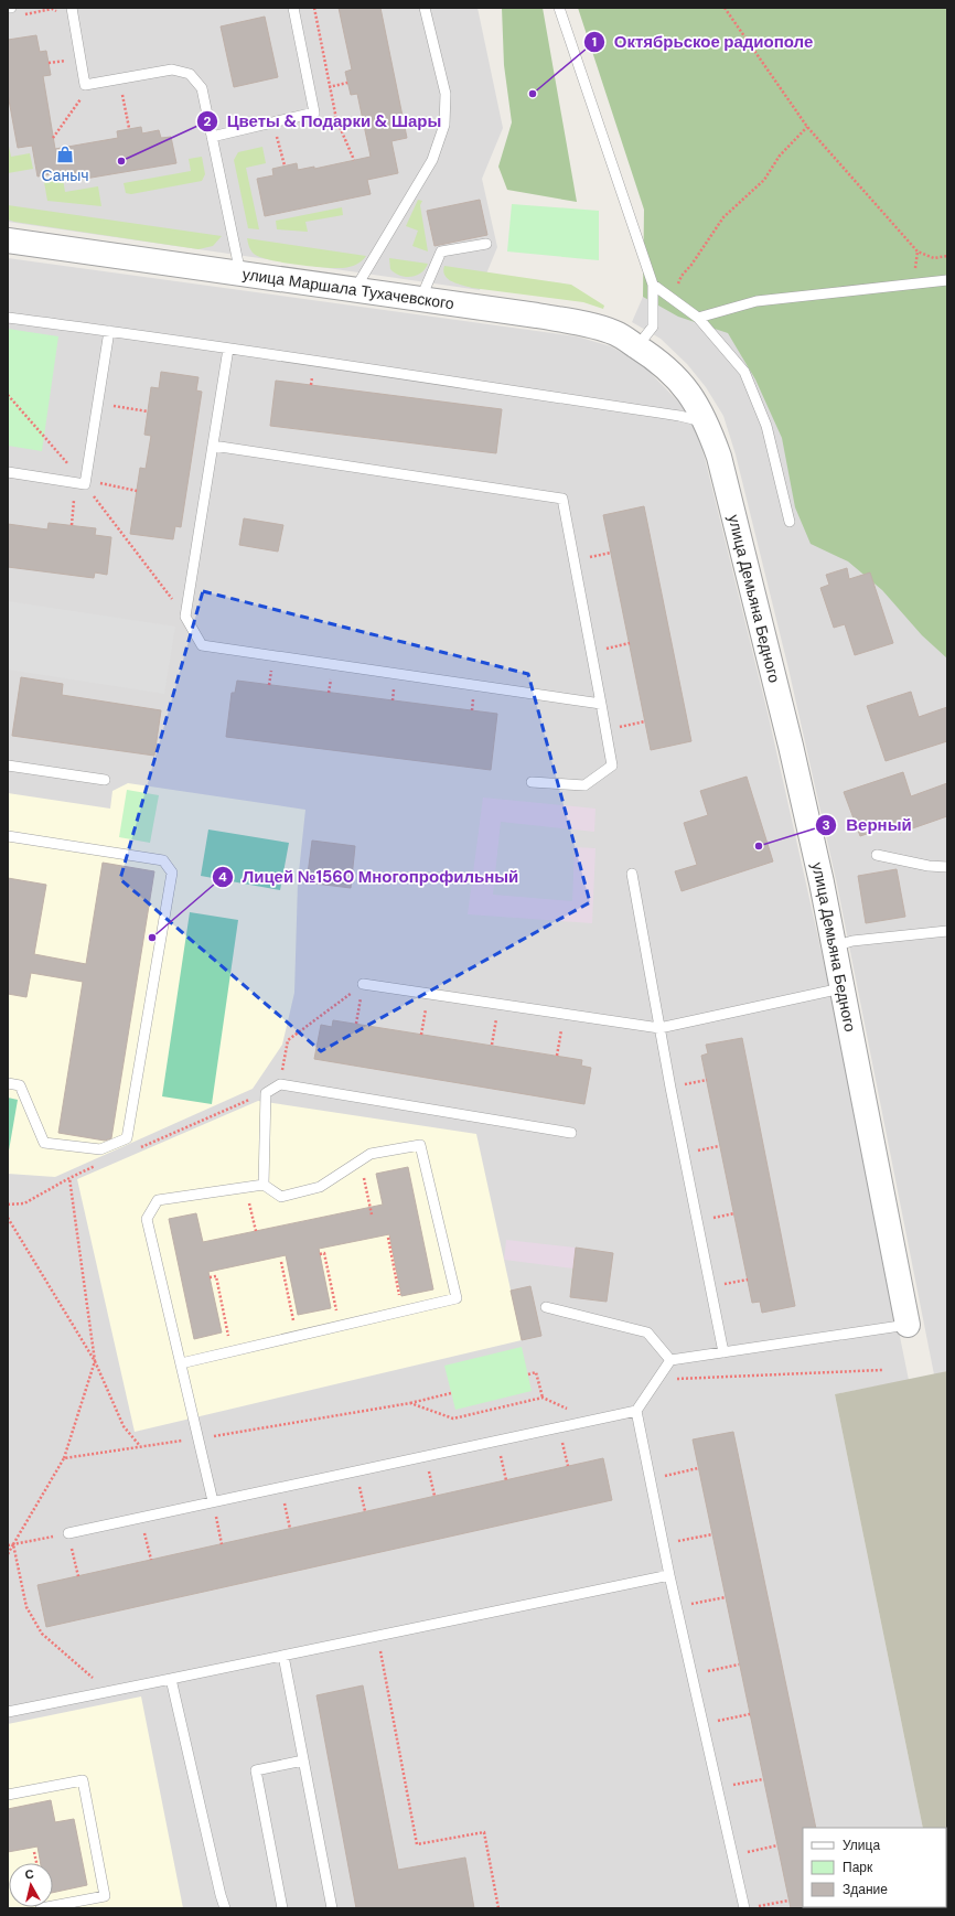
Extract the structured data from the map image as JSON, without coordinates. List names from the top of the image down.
{
  "streets": {
    "street": ["улица Маршала Тухачевского", "улица Демьяна Бедного"]
  },
  "crossings": [
    ["улица Маршала Тухачевского", "улица Демьяна Бедного"]
  ],
  "places": {
    "other": [
      "Октябрьское радиополе",
      "Цветы & Подарки & Шары",
      "Верный",
      "Лицей №1560 Многопрофильный"
    ],
    "shop": ["Саныч"]
  },
  "legend": ["Улица", "Парк", "Здание"],
  "north": "top"
}
